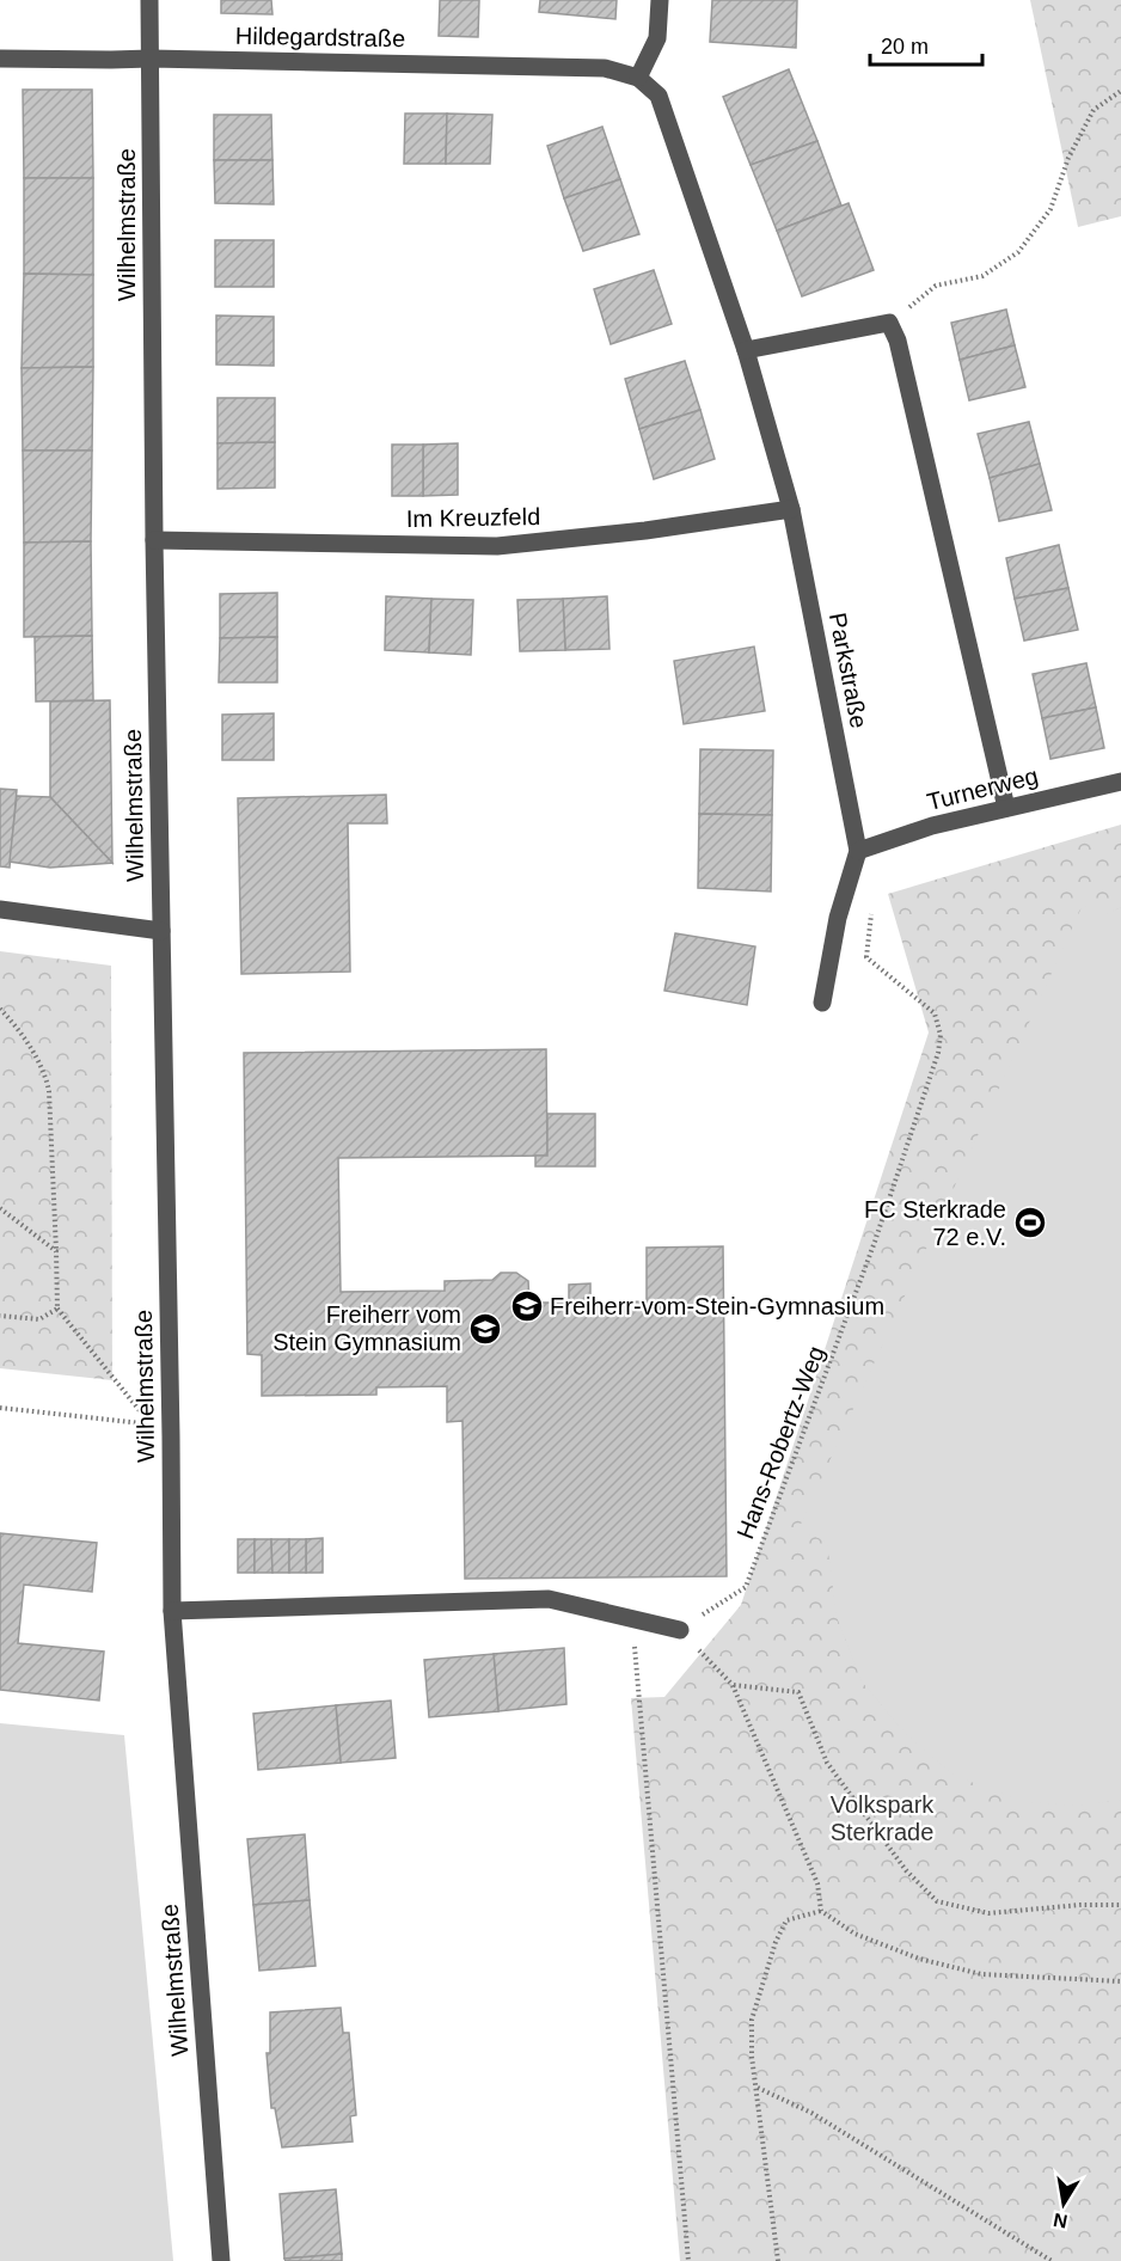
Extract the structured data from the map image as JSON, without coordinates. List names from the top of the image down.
{
  "streets": {
    "street": [
      "Hildegardstraße",
      "Wilhelmstraße",
      "Im Kreuzfeld",
      "Parkstraße",
      "Turnerweg"
    ],
    "path": ["Hans-Robertz-Weg"]
  },
  "crossings": [
    ["Hildegardstraße", "Wilhelmstraße"],
    ["Hildegardstraße", "Parkstraße"],
    ["Wilhelmstraße", "Im Kreuzfeld"],
    ["Im Kreuzfeld", "Parkstraße"],
    ["Parkstraße", "Turnerweg"]
  ],
  "parks": ["Volkspark Sterkrade"],
  "places": {
    "sports": ["FC Sterkrade 72 e.V."],
    "school or university": ["Freiherr-vom-Stein-Gymnasium", "Freiherr vom Stein Gymnasium"]
  },
  "scale_bar": "20 m",
  "north": "bottom"
}
